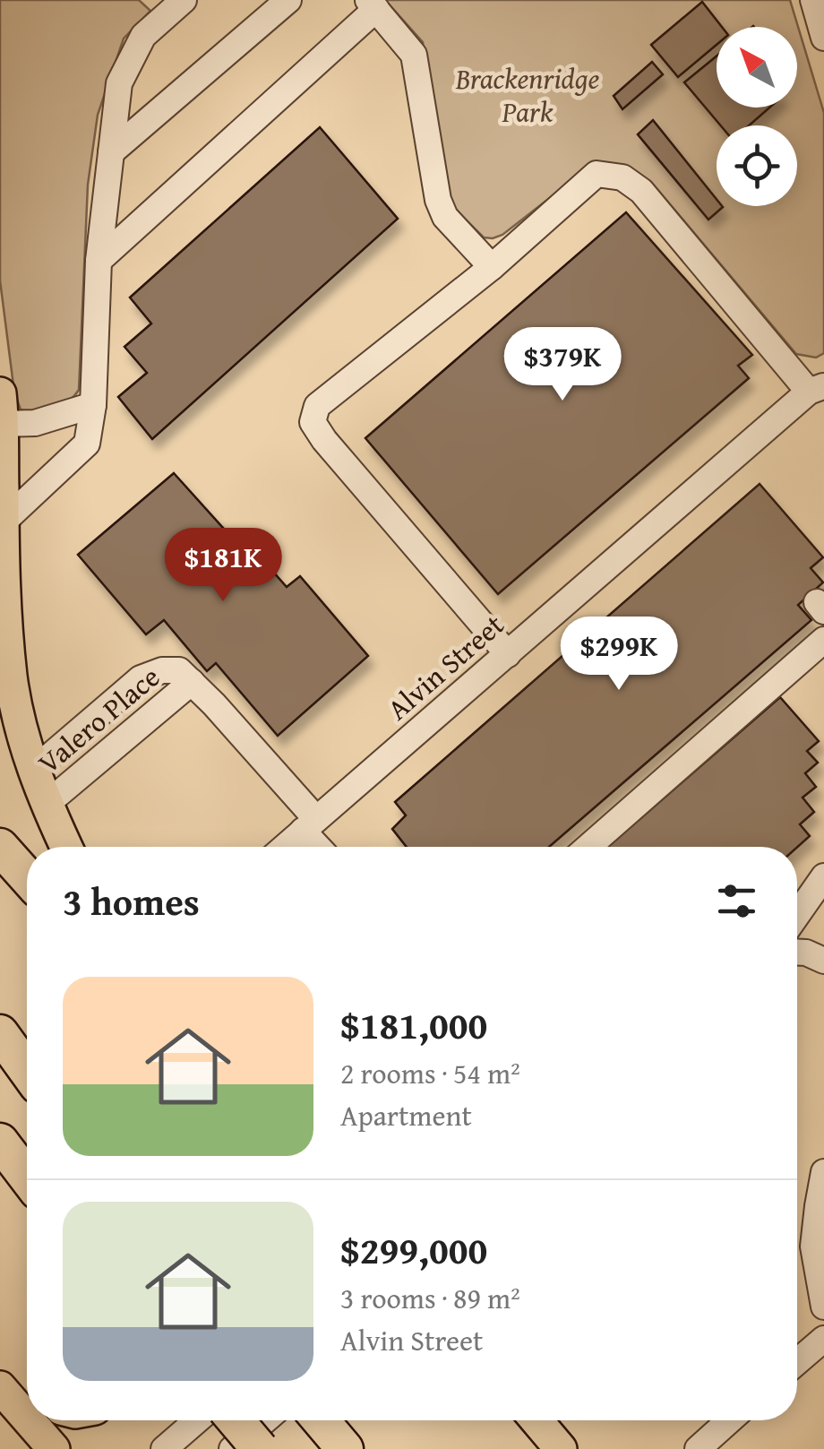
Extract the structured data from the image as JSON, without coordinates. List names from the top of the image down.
{
  "streets": {
    "street": ["Alvin Street", "Valero Place"]
  },
  "crossings": [
    ["Alvin Street", "Valero Place"]
  ],
  "parks": ["Brackenridge Park"],
  "north": "top left",
  "page": {
    "price": ["$379K", "$181K", "$299K"],
    "heading": "3 homes",
    "list": [
      {
        "name": "$181,000",
        "note": "2 rooms · 54 m² · Apartment"
      },
      {
        "name": "$299,000",
        "note": "3 rooms · 89 m² · Alvin Street"
      }
    ]
  }
}
